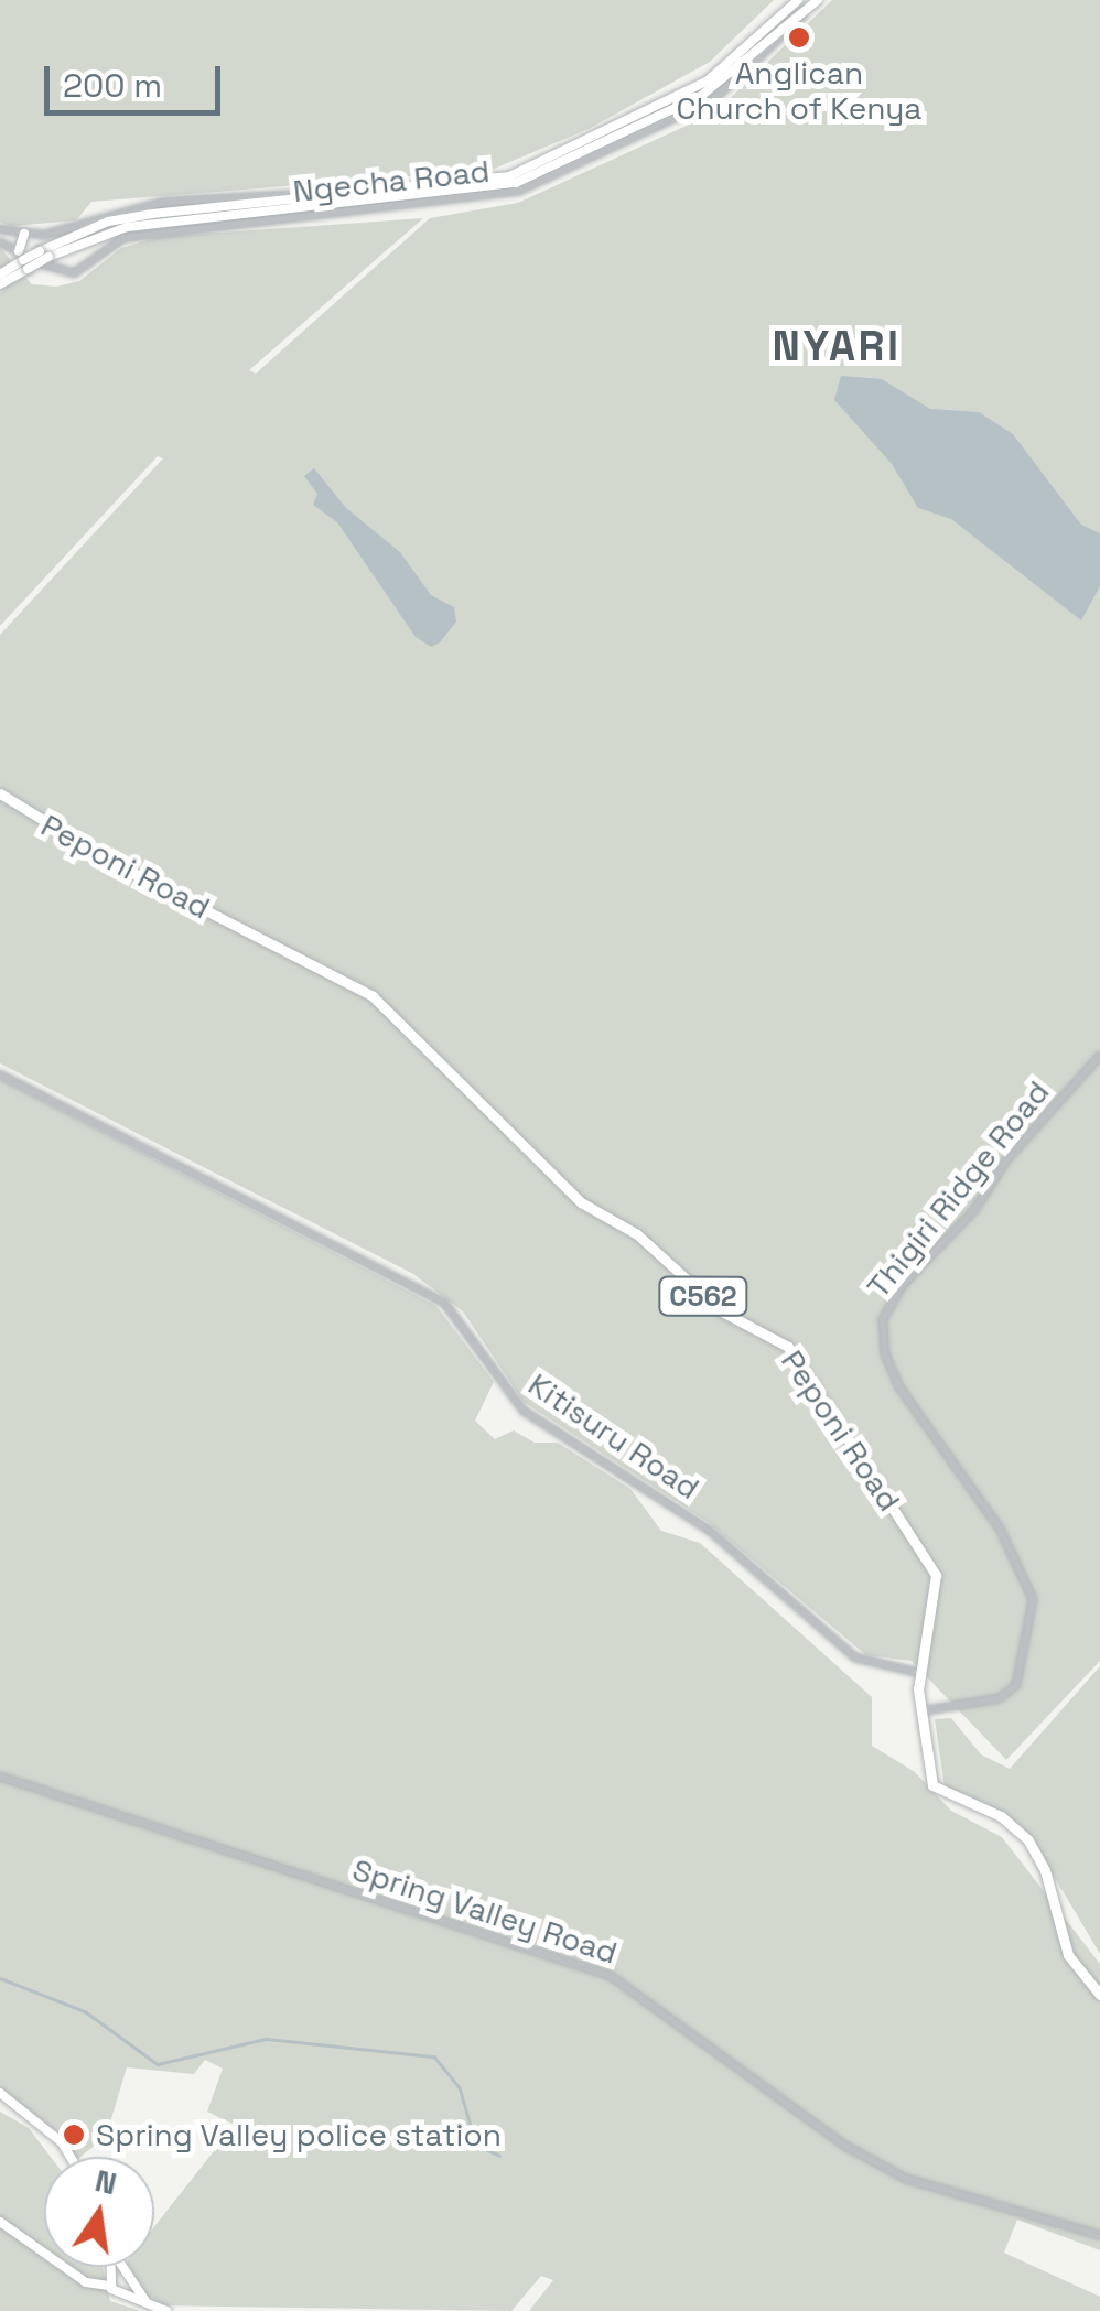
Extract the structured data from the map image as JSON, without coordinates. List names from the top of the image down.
{
  "streets": {
    "main road": ["Peponi Road", "C562"],
    "street": [
      "Ngecha Road",
      "Thigiri Ridge Road",
      "Kitisuru Road",
      "Spring Valley Road"
    ]
  },
  "crossings": [
    ["Peponi Road", "Thigiri Ridge Road"],
    ["Peponi Road", "Kitisuru Road"]
  ],
  "districts": ["NYARI"],
  "places": ["Anglican Church of Kenya", "Spring Valley police station"],
  "scale_bar": "200 m",
  "north": "top"
}
